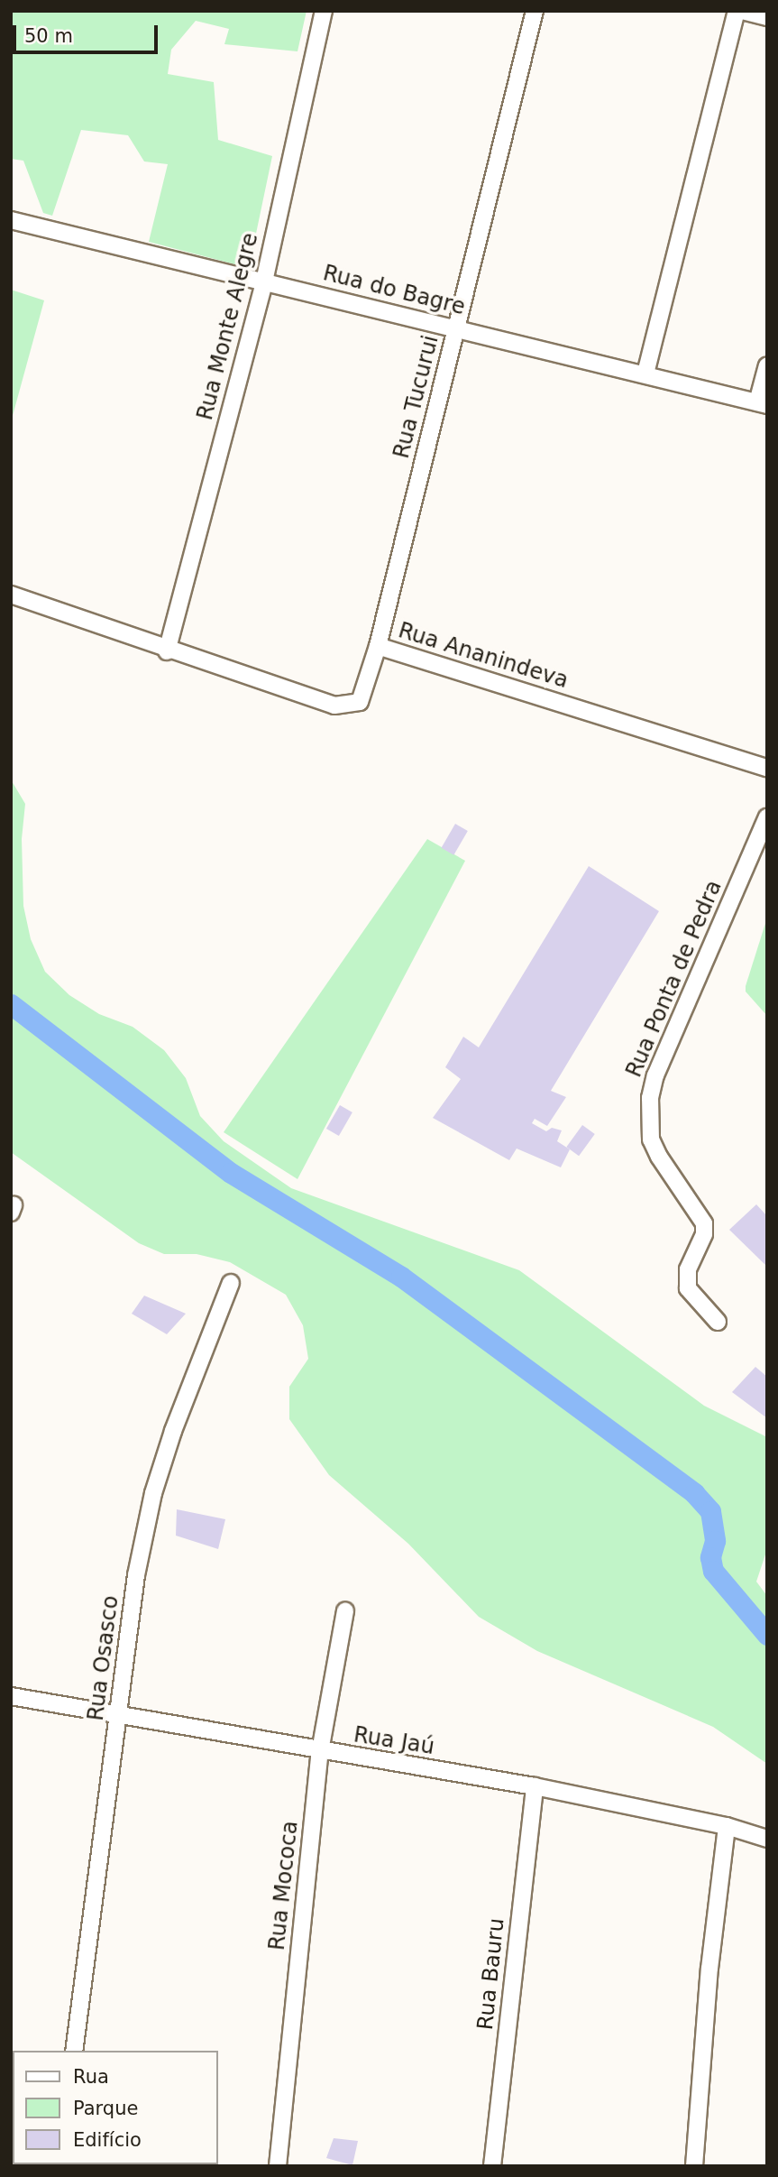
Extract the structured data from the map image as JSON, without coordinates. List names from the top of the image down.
{
  "streets": {
    "street": [
      "Rua do Bagre",
      "Rua Monte Alegre",
      "Rua Tucurui",
      "Rua Ananindeva",
      "Rua Ponta de Pedra",
      "Rua Osasco",
      "Rua Jaú",
      "Rua Mococa",
      "Rua Bauru"
    ]
  },
  "crossings": [
    ["Rua do Bagre", "Rua Monte Alegre"],
    ["Rua do Bagre", "Rua Tucurui"],
    ["Rua Monte Alegre", "Rua Ananindeva"],
    ["Rua Tucurui", "Rua Ananindeva"],
    ["Rua Osasco", "Rua Jaú"],
    ["Rua Jaú", "Rua Mococa"],
    ["Rua Jaú", "Rua Bauru"]
  ],
  "legend": ["Rua", "Parque", "Edifício"],
  "scale_bar": "50 m"
}
